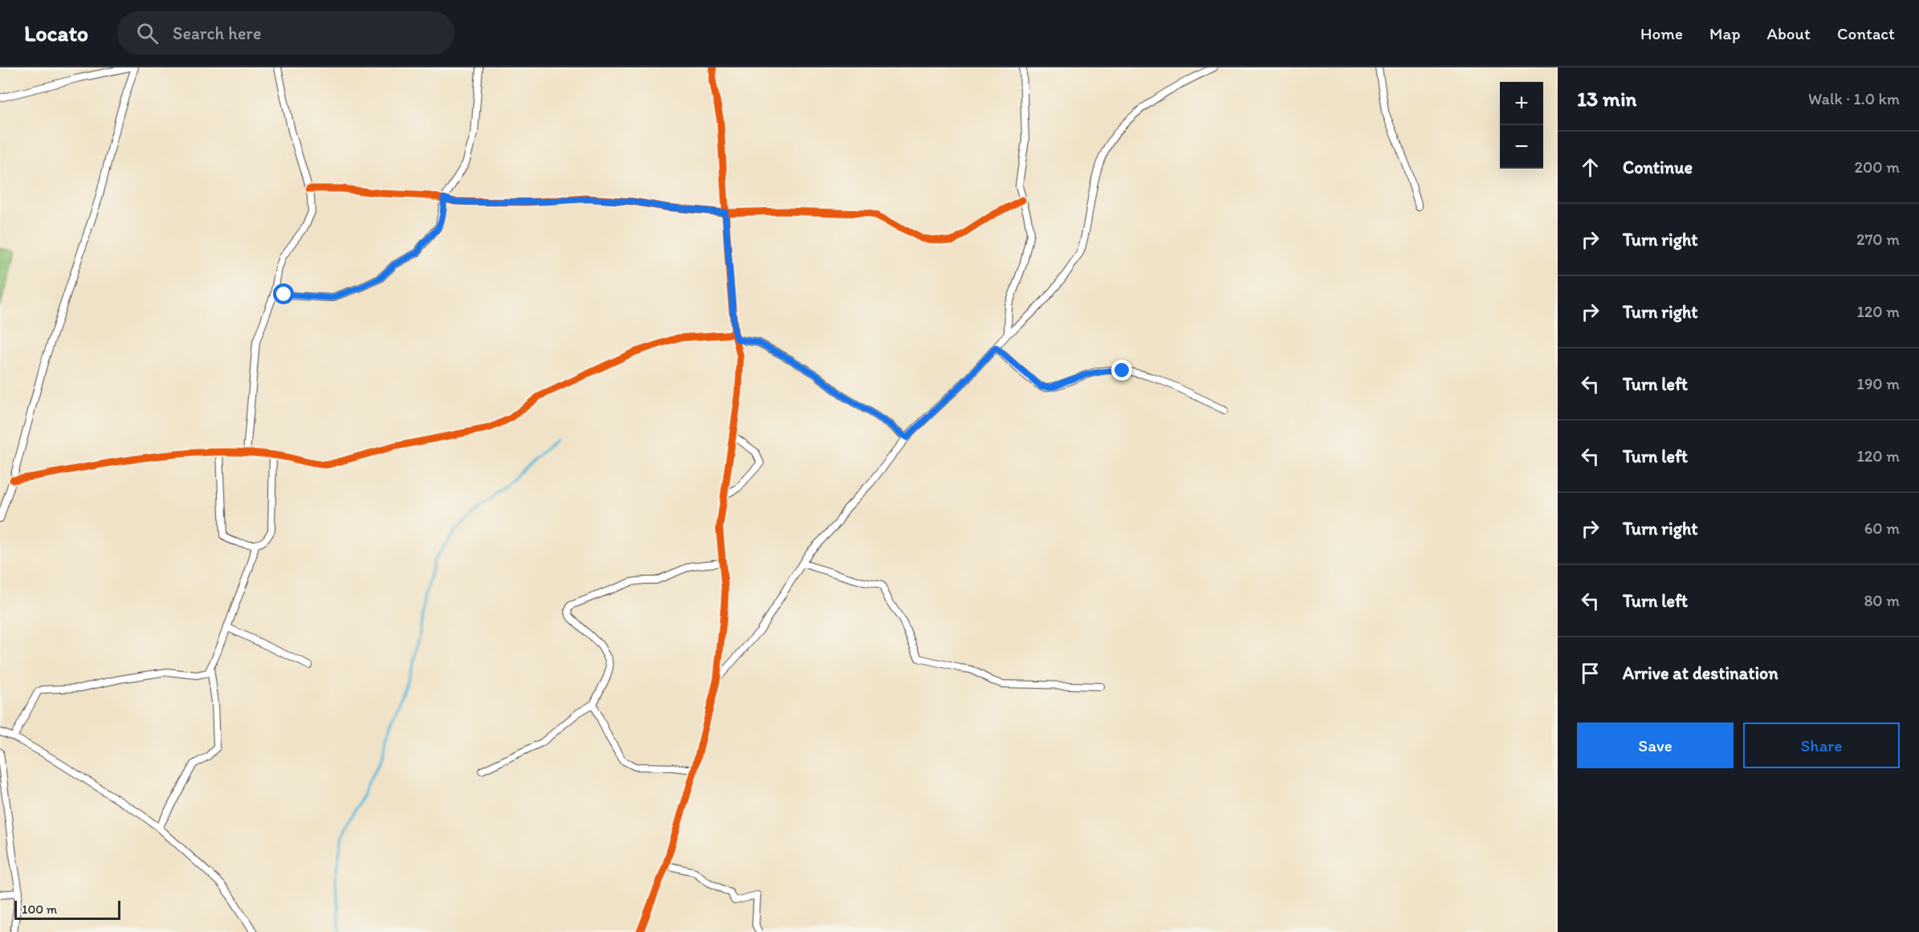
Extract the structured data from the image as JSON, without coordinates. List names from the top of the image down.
{
  "scale_bar": "100 m",
  "page": {
    "header": "Locato",
    "search": "Search here",
    "nav": [
      "Home",
      "Map",
      "About",
      "Contact"
    ],
    "heading": ["13 min", "Walk · 1.0 km"],
    "map_buttons": ["+", "−"],
    "list": [
      ["Continue", "200 m"],
      ["Turn right", "270 m"],
      ["Turn right", "120 m"],
      ["Turn left", "190 m"],
      ["Turn left", "120 m"],
      ["Turn right", "60 m"],
      ["Turn left", "80 m"],
      "Arrive at destination"
    ],
    "buttons": ["Save", "Share"],
    "scale": "100 m"
  }
}
